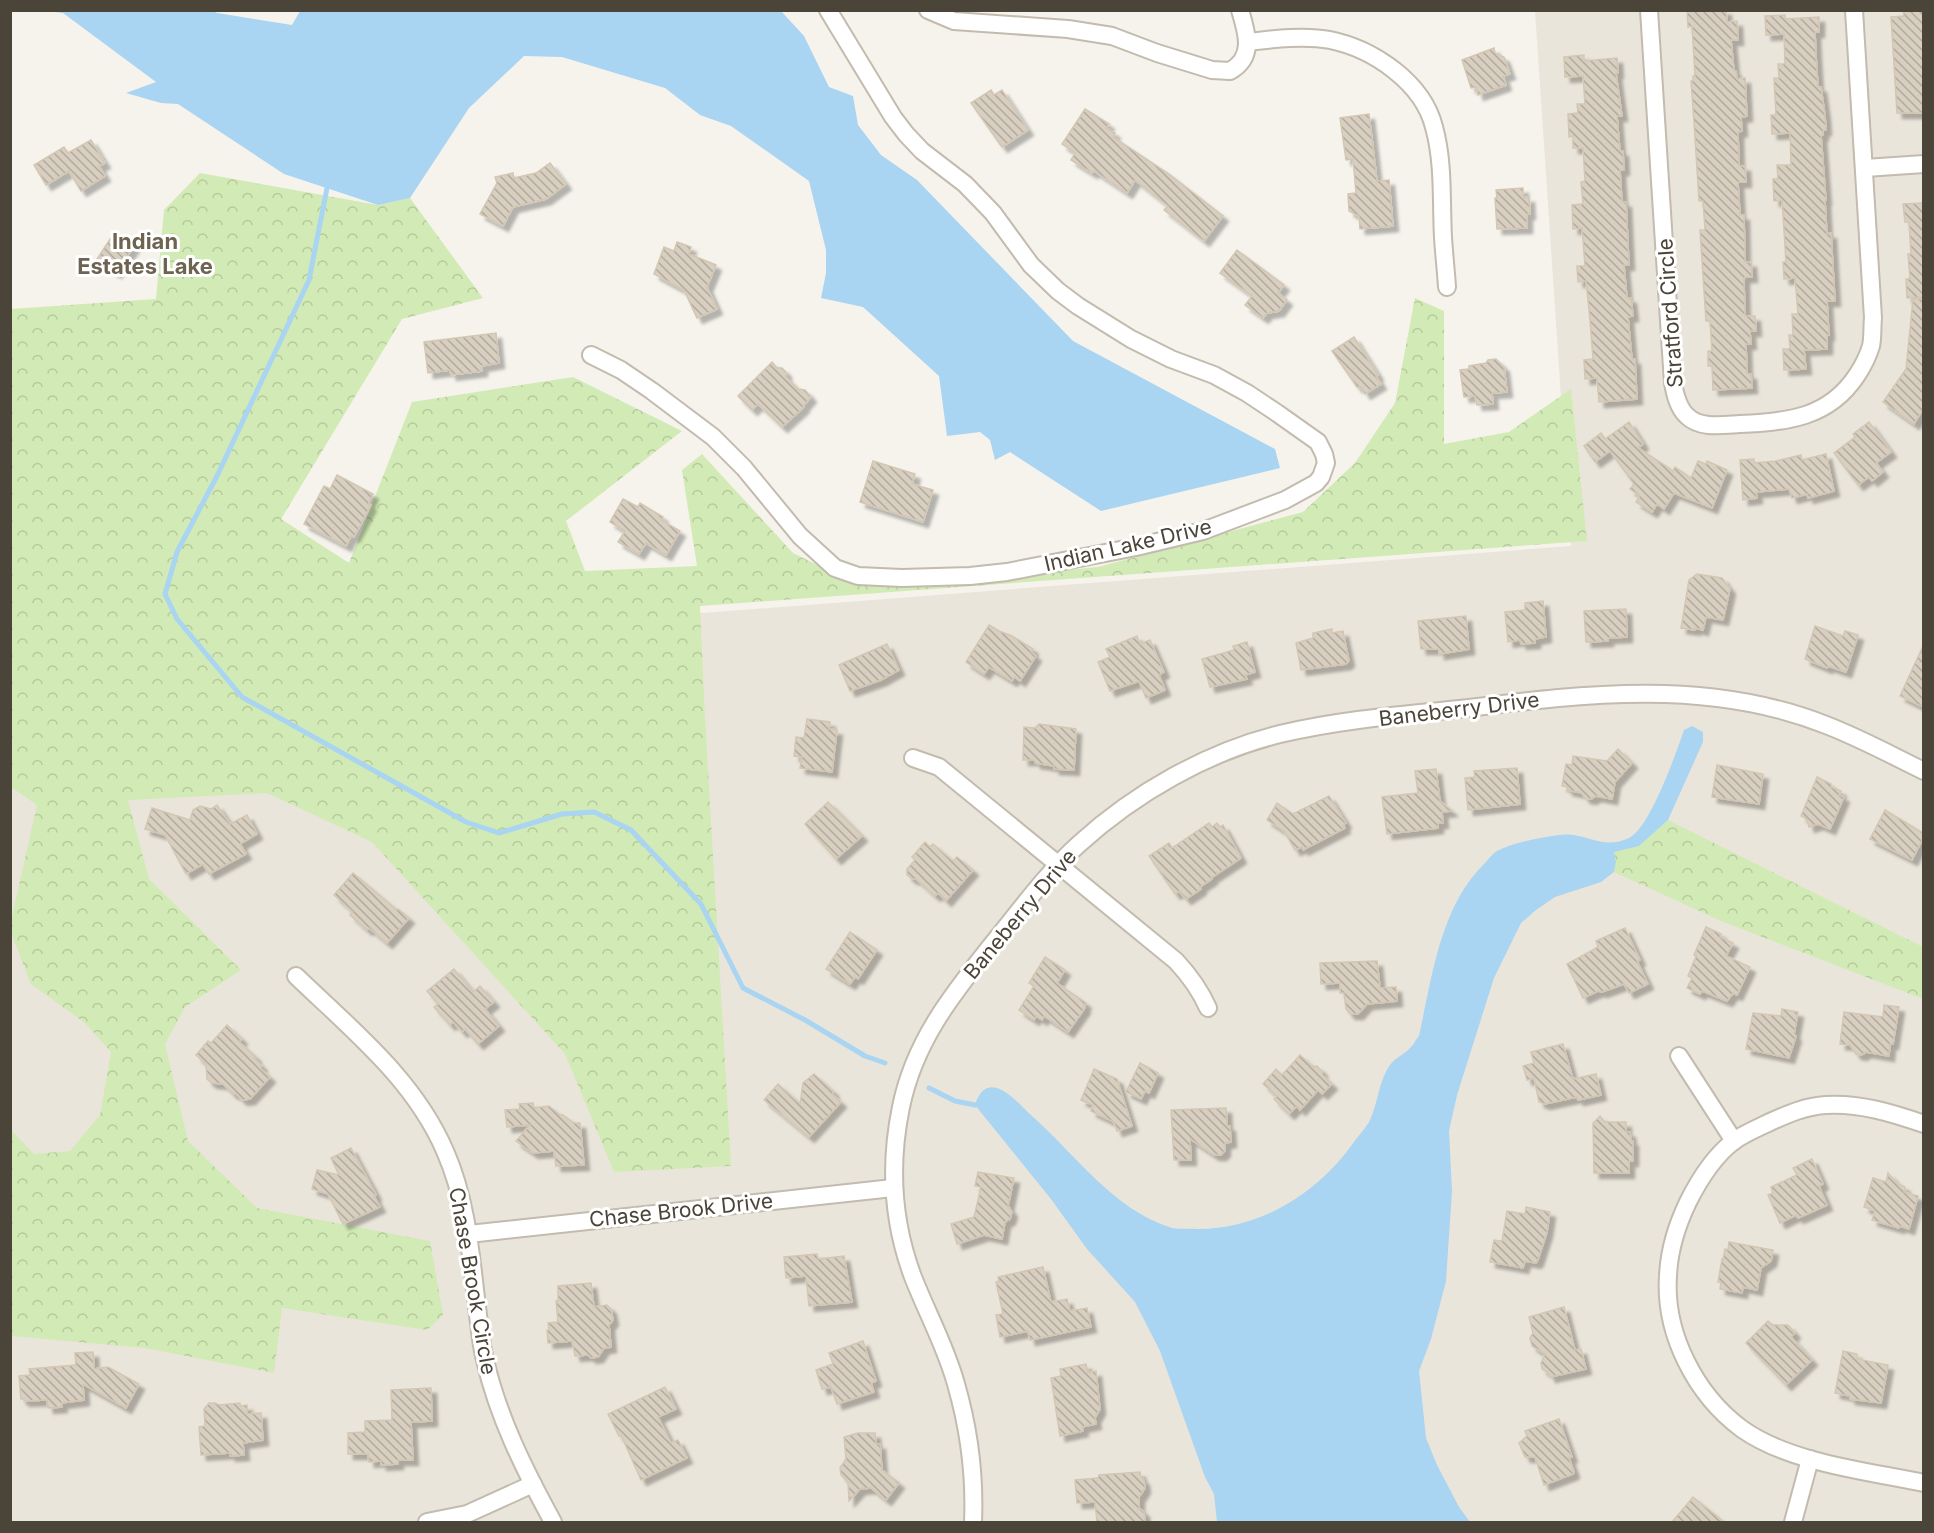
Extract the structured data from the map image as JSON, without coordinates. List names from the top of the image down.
{
  "streets": {
    "street": [
      "Stratford Circle",
      "Indian Lake Drive",
      "Baneberry Drive",
      "Chase Brook Drive",
      "Chase Brook Circle"
    ]
  },
  "crossings": [
    ["Baneberry Drive", "Chase Brook Drive"],
    ["Chase Brook Drive", "Chase Brook Circle"]
  ],
  "districts": ["Indian Estates Lake"]
}
